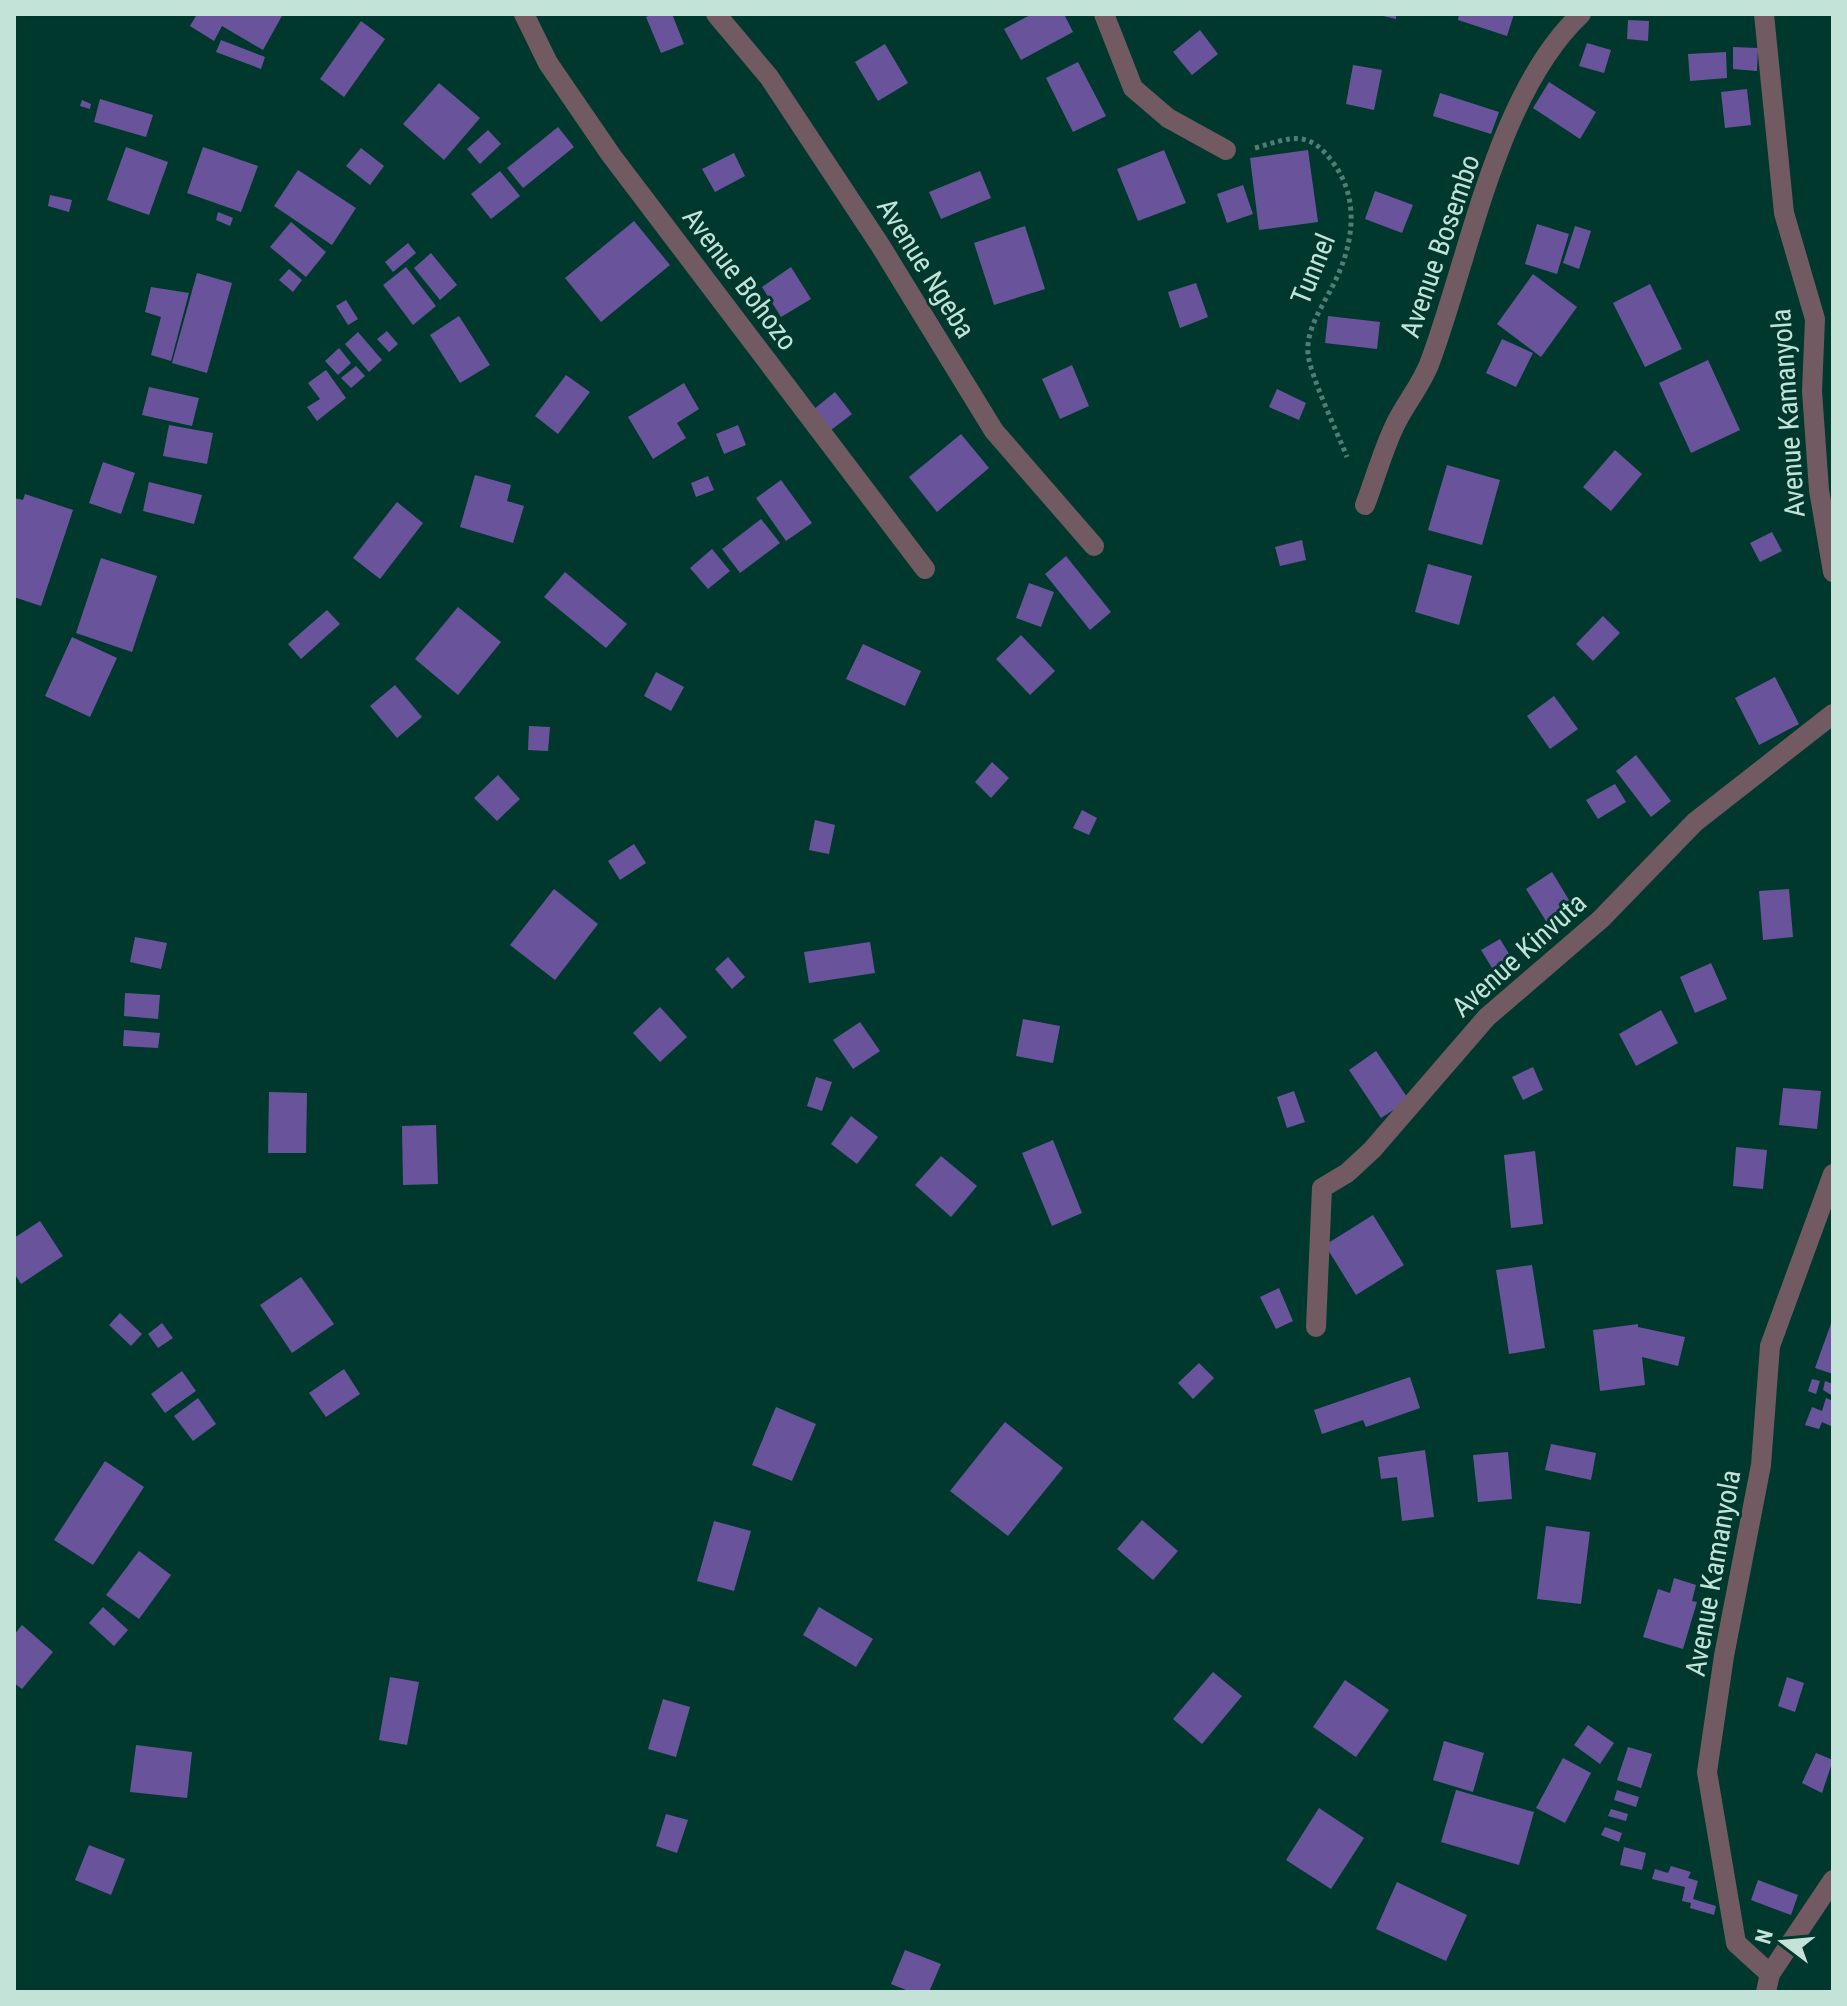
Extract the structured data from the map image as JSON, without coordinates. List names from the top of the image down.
{
  "streets": {
    "street": [
      "Avenue Bosembo",
      "Avenue Ngeba",
      "Avenue Bohozo",
      "Avenue Kamanyola",
      "Avenue Kinvuta"
    ],
    "path": ["Tunnel"]
  },
  "crossings": [
    ["Avenue Bosembo", "Tunnel"]
  ],
  "north": "left"
}
